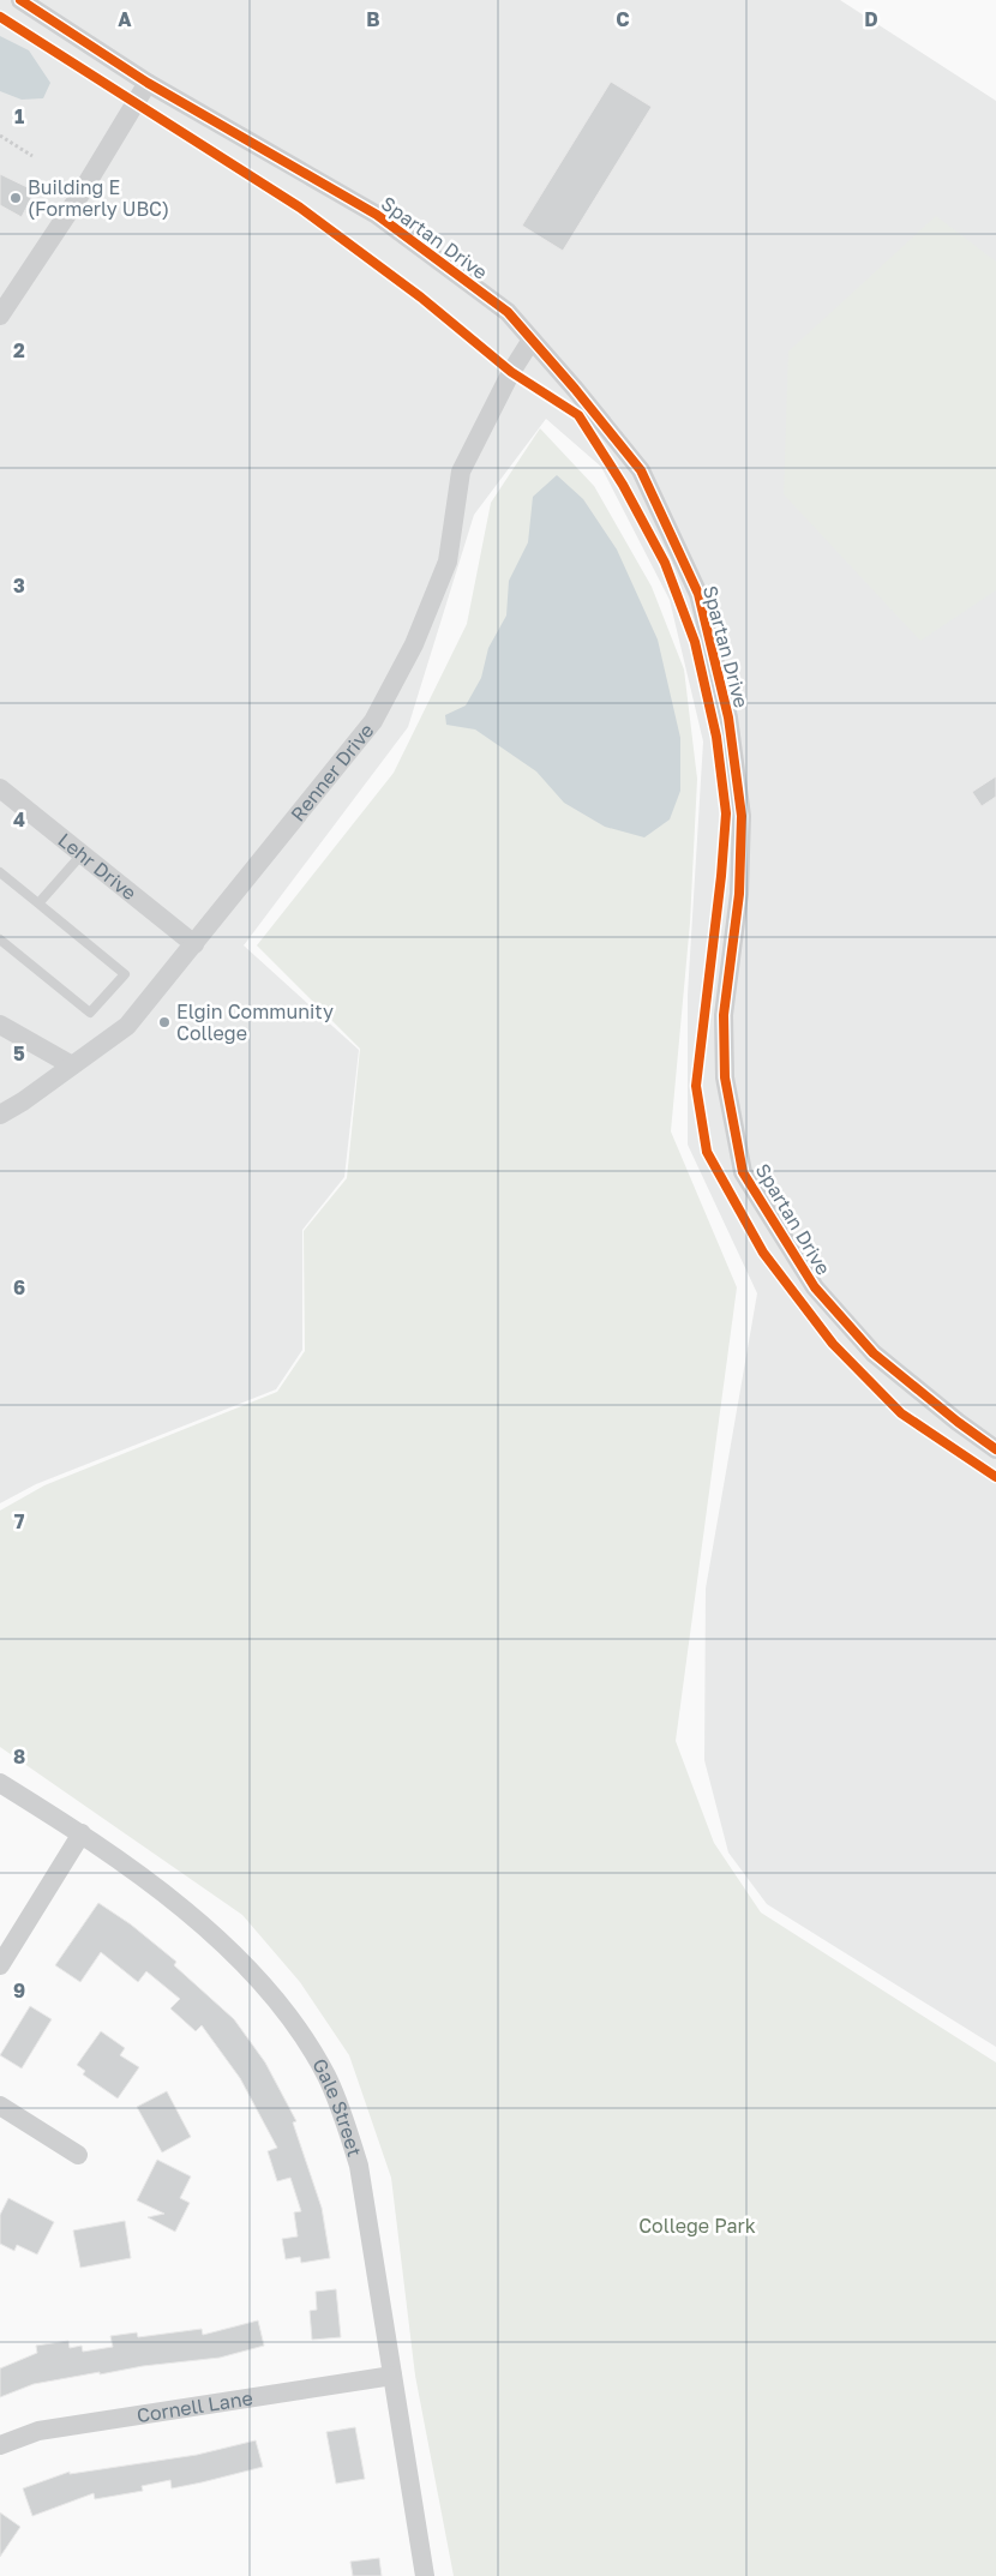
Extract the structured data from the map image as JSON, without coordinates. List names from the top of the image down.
{
  "streets": {
    "street": [
      "Spartan Drive",
      "Renner Drive",
      "Lehr Drive",
      "Gale Street",
      "Cornell Lane"
    ]
  },
  "crossings": [
    ["Spartan Drive", "Renner Drive"],
    ["Renner Drive", "Lehr Drive"],
    ["Gale Street", "Cornell Lane"]
  ],
  "parks": ["College Park"],
  "places": ["Building E (Formerly UBC)", "Elgin Community College"],
  "grid": {
    "columns": [
      "A",
      "B",
      "C",
      "D"
    ],
    "rows": [
      "1",
      "2",
      "3",
      "4",
      "5",
      "6",
      "7",
      "8",
      "9"
    ]
  }
}
